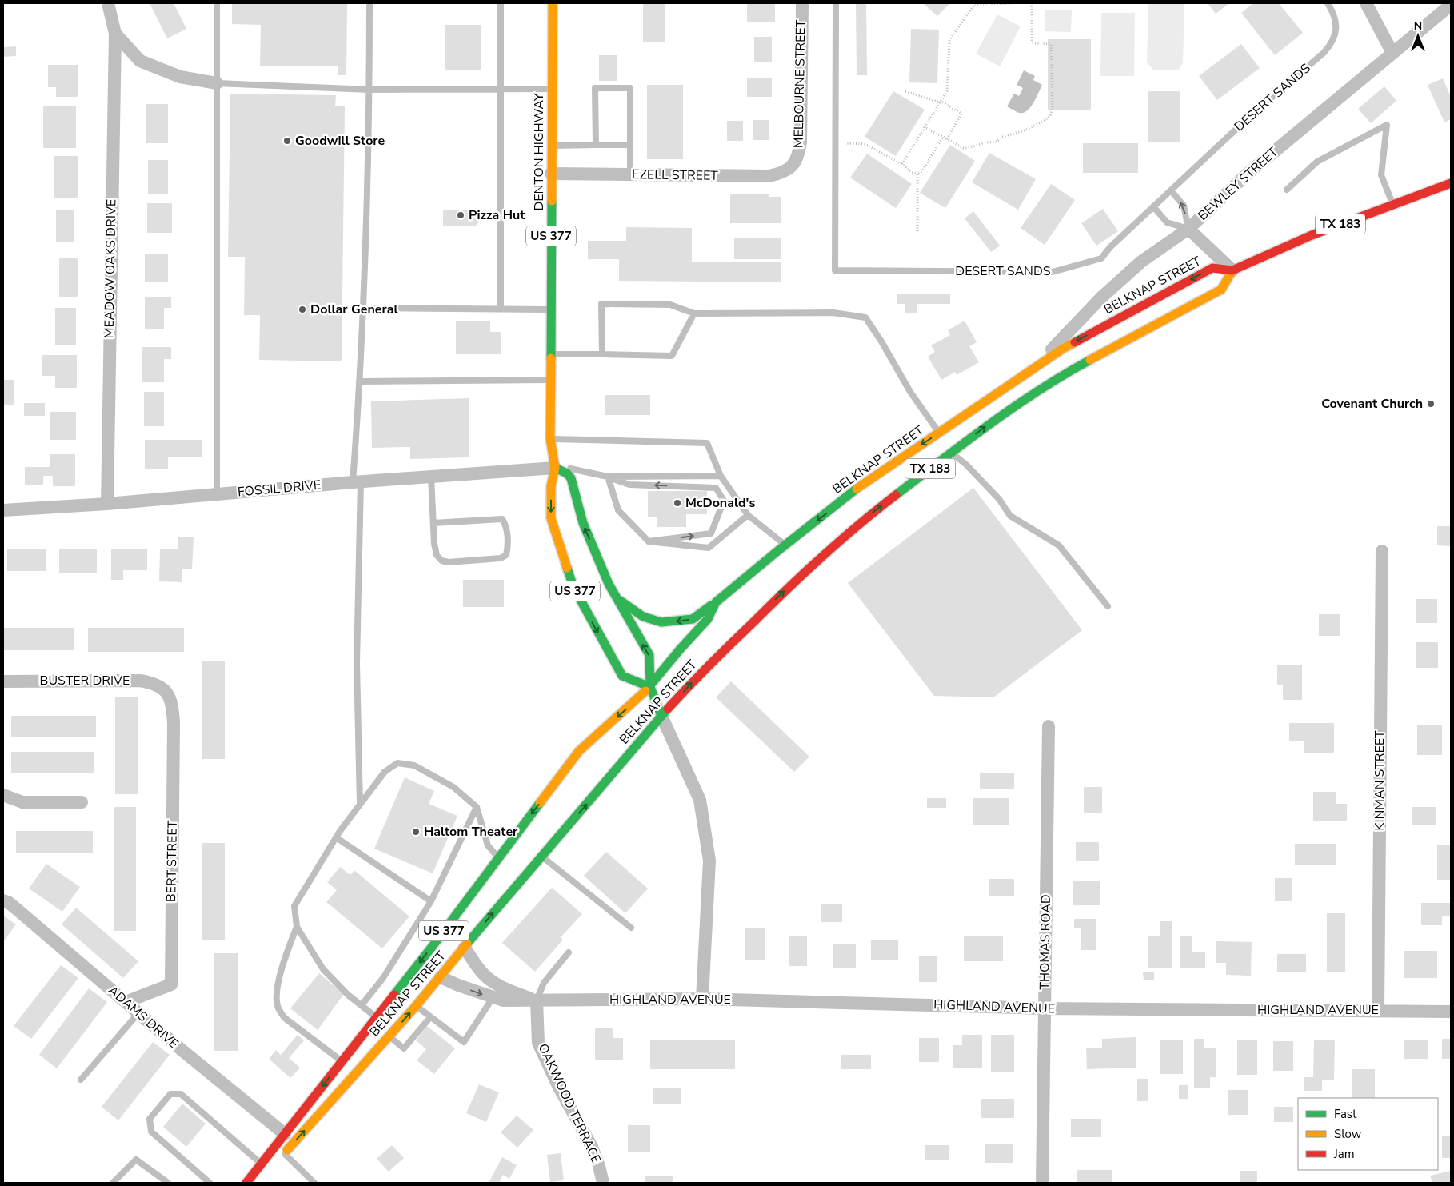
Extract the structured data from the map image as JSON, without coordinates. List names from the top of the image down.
{
  "streets": {
    "main road": [
      "DENTON HIGHWAY",
      "TX 183",
      "US 377",
      "BELKNAP STREET"
    ],
    "street": [
      "MELBOURNE STREET",
      "EZELL STREET",
      "BEWLEY STREET",
      "MEADOW OAKS DRIVE",
      "FOSSIL DRIVE",
      "BUSTER DRIVE",
      "KINMAN STREET",
      "BERT STREET",
      "THOMAS ROAD",
      "HIGHLAND AVENUE",
      "ADAMS DRIVE",
      "OAKWOOD TERRACE"
    ],
    "lane": ["DESERT SANDS"]
  },
  "crossings": [
    ["MELBOURNE STREET", "EZELL STREET"],
    ["DENTON HIGHWAY", "EZELL STREET"],
    ["DENTON HIGHWAY", "US 377"],
    ["DENTON HIGHWAY", "BELKNAP STREET"],
    ["DENTON HIGHWAY", "FOSSIL DRIVE"],
    ["BEWLEY STREET", "BELKNAP STREET"],
    ["TX 183", "BELKNAP STREET"],
    ["US 377", "BELKNAP STREET"],
    ["US 377", "FOSSIL DRIVE"],
    ["MEADOW OAKS DRIVE", "FOSSIL DRIVE"],
    ["BELKNAP STREET", "ADAMS DRIVE"],
    ["BUSTER DRIVE", "BERT STREET"],
    ["KINMAN STREET", "HIGHLAND AVENUE"],
    ["BERT STREET", "ADAMS DRIVE"],
    ["THOMAS ROAD", "HIGHLAND AVENUE"],
    ["HIGHLAND AVENUE", "OAKWOOD TERRACE"]
  ],
  "places": [
    "Goodwill Store",
    "Pizza Hut",
    "Dollar General",
    "Covenant Church",
    "McDonald's",
    "Haltom Theater"
  ],
  "legend": ["Fast", "Slow", "Jam"],
  "north": "top"
}
